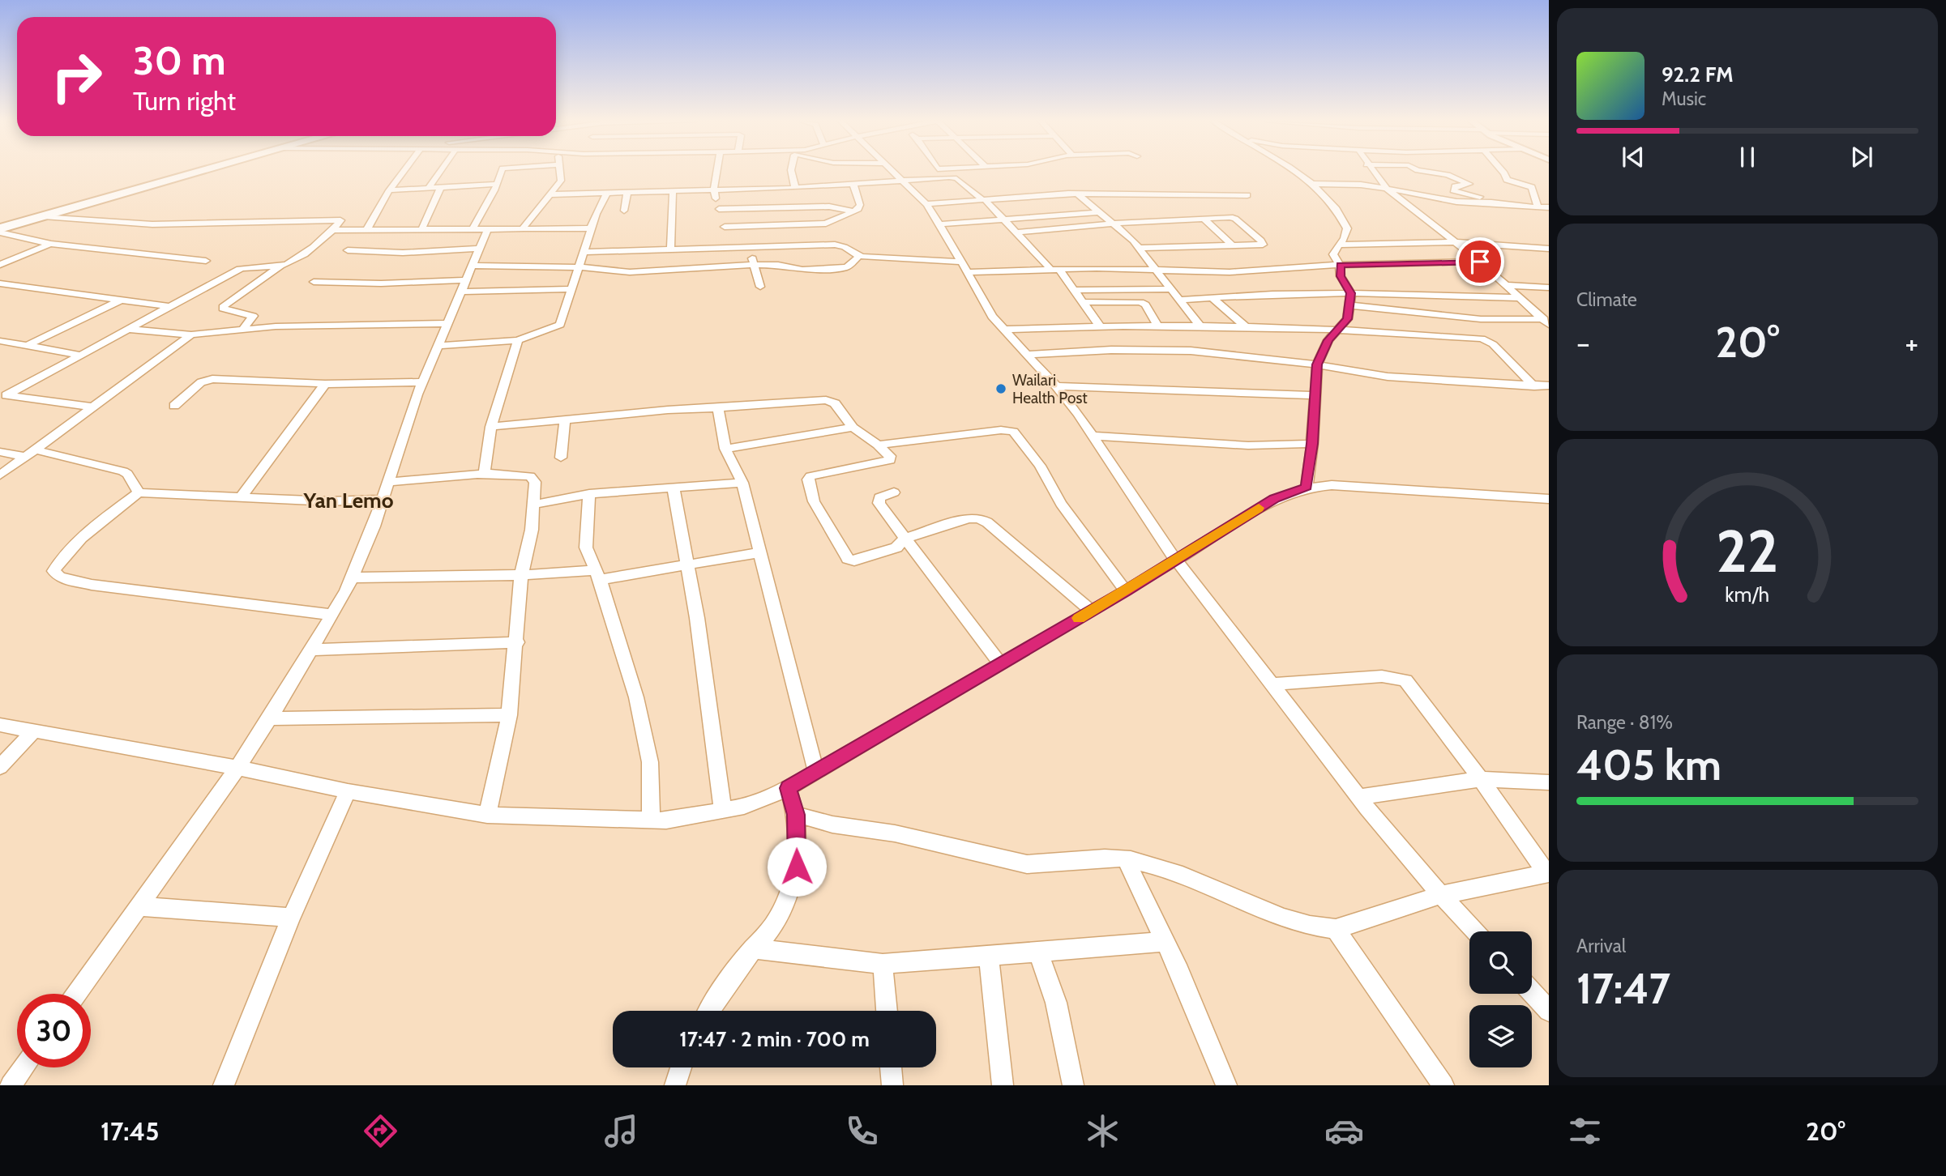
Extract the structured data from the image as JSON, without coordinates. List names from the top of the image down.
{
  "districts": ["Yan Lemo"],
  "places": ["Wailari Health Post"],
  "page": {
    "turn": ["30 m", "Turn right"],
    "song": ["92.2 FM", "Music"],
    "tile": [
      "Climate",
      ["Range · 81%", "405 km"],
      ["Arrival", "17:47"]
    ],
    "heat": ["−", "20°", "+"],
    "limit": "30",
    "trip": "17:47 · 2 min · 700 m",
    "tabs": ["17:45", "20°"],
    "gauge": ["22", "km/h"]
  }
}
